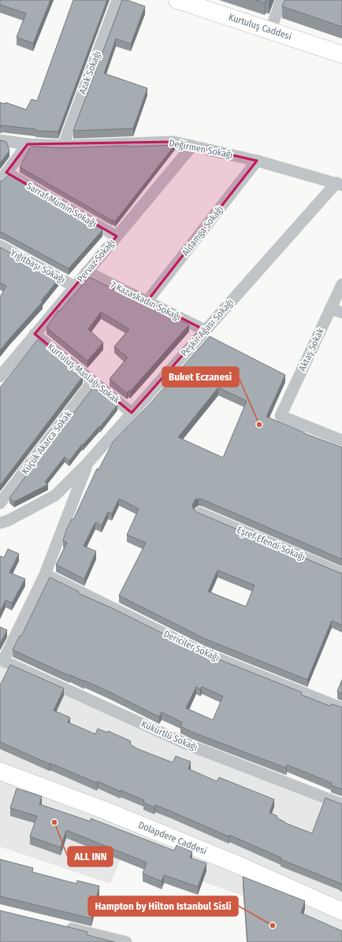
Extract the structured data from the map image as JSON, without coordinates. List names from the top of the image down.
{
  "streets": {
    "main road": ["Kurtuluş Caddesi", "Dolapdere Caddesi"],
    "street": [
      "Azak Sokağı",
      "Değirmen Sokağı",
      "Sarraf Mümin Sokağı",
      "Aldamga Sokağı",
      "Pervaz Sokağı",
      "Yiğitbaşı Sokağı",
      "7 Kazaskadın Sokağı",
      "Peşkir Ağası Sokağı",
      "Aktaş Sokak",
      "Kurtuluş Maslağı Sokak",
      "Küçük Akarca Sokak",
      "Eşref Efendi Sokağı",
      "Dericiler Sokağı",
      "Kükürtlü Sokağı"
    ]
  },
  "crossings": [
    ["Azak Sokağı", "Değirmen Sokağı"],
    ["Değirmen Sokağı", "Aldamga Sokağı"],
    ["Değirmen Sokağı", "Pervaz Sokağı"],
    ["Değirmen Sokağı", "Peşkir Ağası Sokağı"],
    ["Sarraf Mümin Sokağı", "Pervaz Sokağı"],
    ["Aldamga Sokağı", "7 Kazaskadın Sokağı"],
    ["Pervaz Sokağı", "Yiğitbaşı Sokağı"],
    ["Pervaz Sokağı", "7 Kazaskadın Sokağı"],
    ["Pervaz Sokağı", "Kurtuluş Maslağı Sokak"],
    ["7 Kazaskadın Sokağı", "Peşkir Ağası Sokağı"],
    ["Peşkir Ağası Sokağı", "Kurtuluş Maslağı Sokak"],
    ["Kurtuluş Maslağı Sokak", "Küçük Akarca Sokak"]
  ],
  "places": ["Buket Eczanesi", "ALL INN", "Hampton by Hilton Istanbul Sisli"]
}
